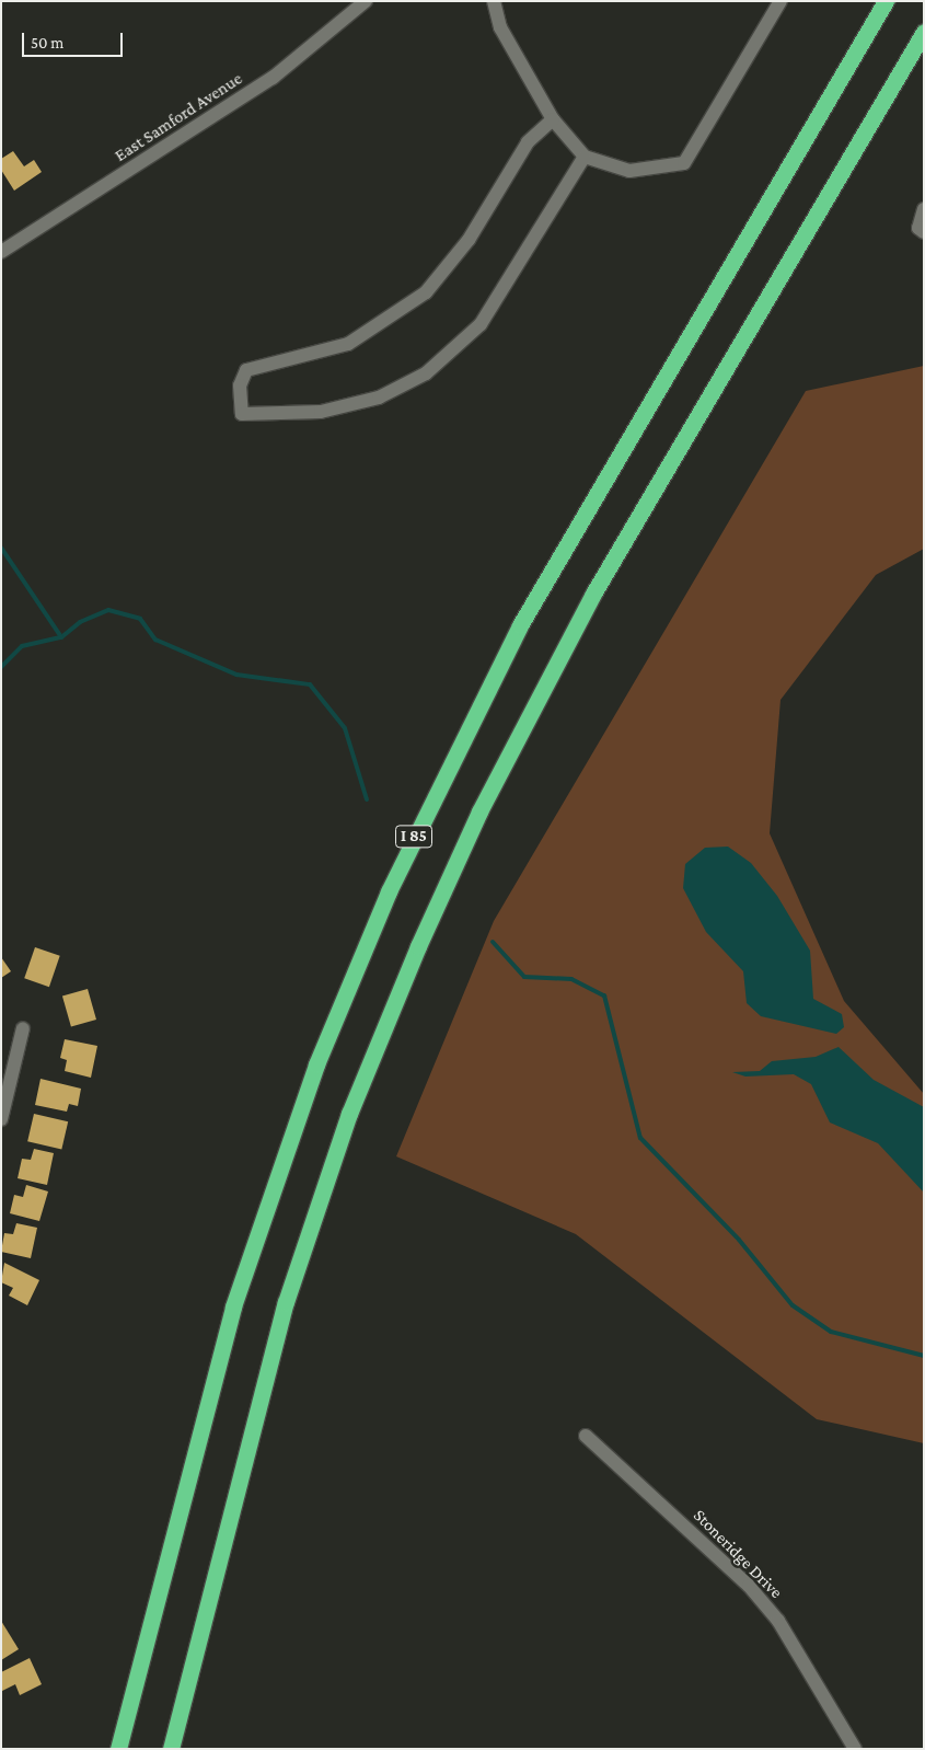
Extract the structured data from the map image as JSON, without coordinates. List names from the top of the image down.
{
  "streets": {
    "highway": ["I 85"],
    "street": ["East Samford Avenue", "Stoneridge Drive"]
  },
  "scale_bar": "50 m"
}
